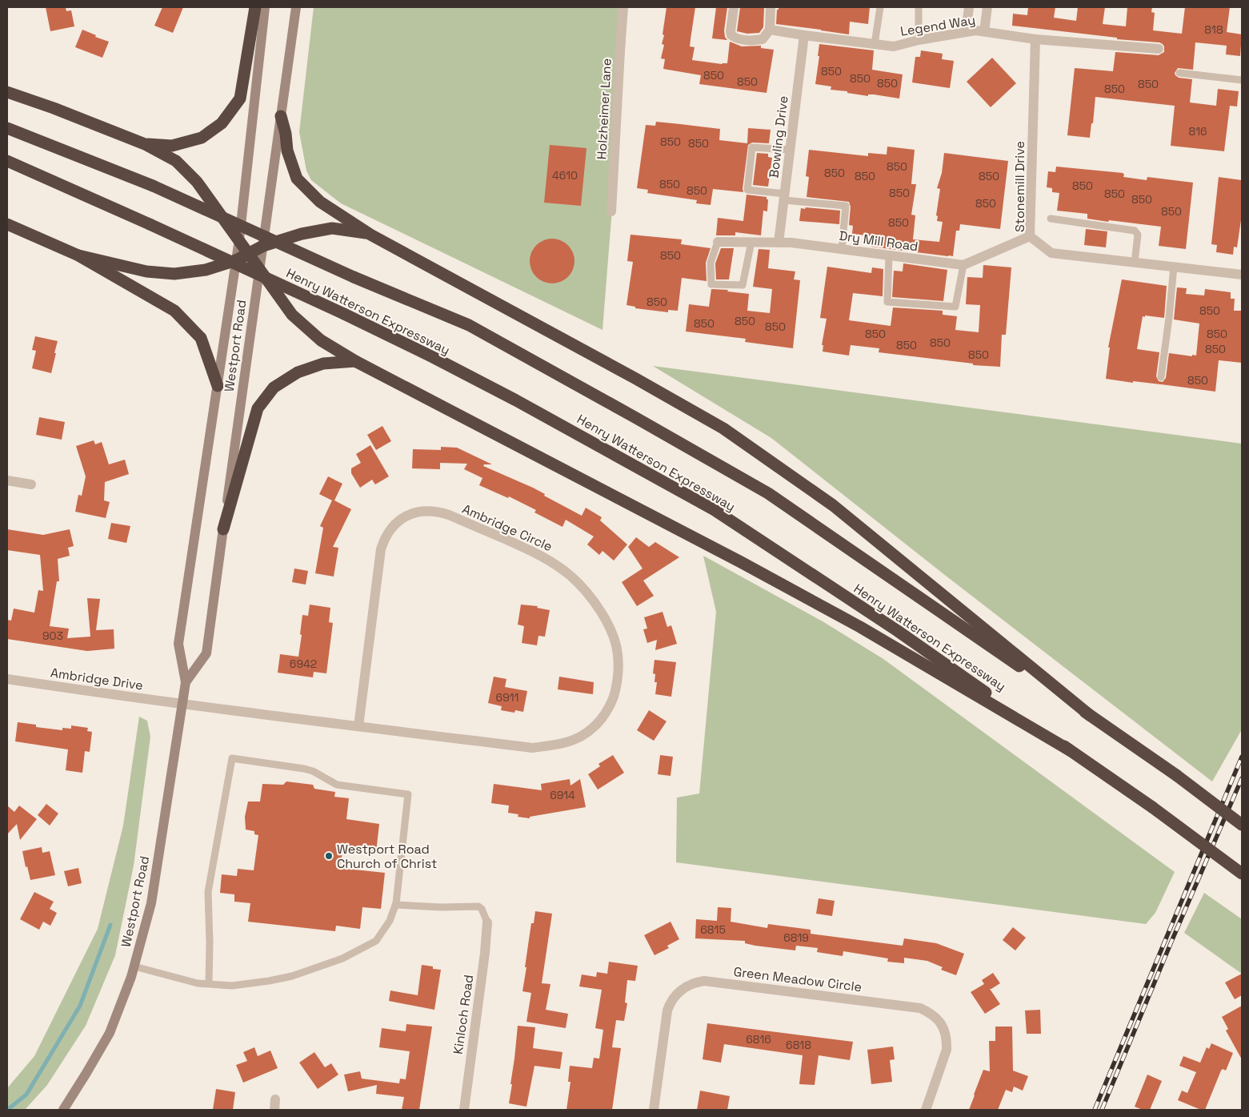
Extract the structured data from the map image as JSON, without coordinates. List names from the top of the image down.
{
  "streets": {
    "highway": ["Henry Watterson Expressway"],
    "main road": ["Westport Road"],
    "street": [
      "Legend Way",
      "Holzheimer Lane",
      "Bowling Drive",
      "Stonemill Drive",
      "Dry Mill Road",
      "Ambridge Circle",
      "Ambridge Drive",
      "Green Meadow Circle",
      "Kinloch Road"
    ]
  },
  "crossings": [
    ["Legend Way", "Bowling Drive"],
    ["Legend Way", "Stonemill Drive"],
    ["Bowling Drive", "Dry Mill Road"],
    ["Westport Road", "Ambridge Circle"],
    ["Westport Road", "Ambridge Drive"],
    ["Ambridge Circle", "Ambridge Drive"]
  ],
  "places": ["Westport Road Church of Christ"],
  "house_numbers": [
    "818",
    "850",
    "850",
    "850",
    "850",
    "850",
    "850",
    "850",
    "816",
    "850",
    "850",
    "850",
    "850",
    "4610",
    "850",
    "850",
    "850",
    "850",
    "850",
    "850",
    "850",
    "850",
    "850",
    "850",
    "850",
    "850",
    "850",
    "850",
    "850",
    "850",
    "850",
    "850",
    "850",
    "850",
    "850",
    "850",
    "850",
    "850",
    "903",
    "6942",
    "6911",
    "6914",
    "6815",
    "6819",
    "6816",
    "6818"
  ]
}
